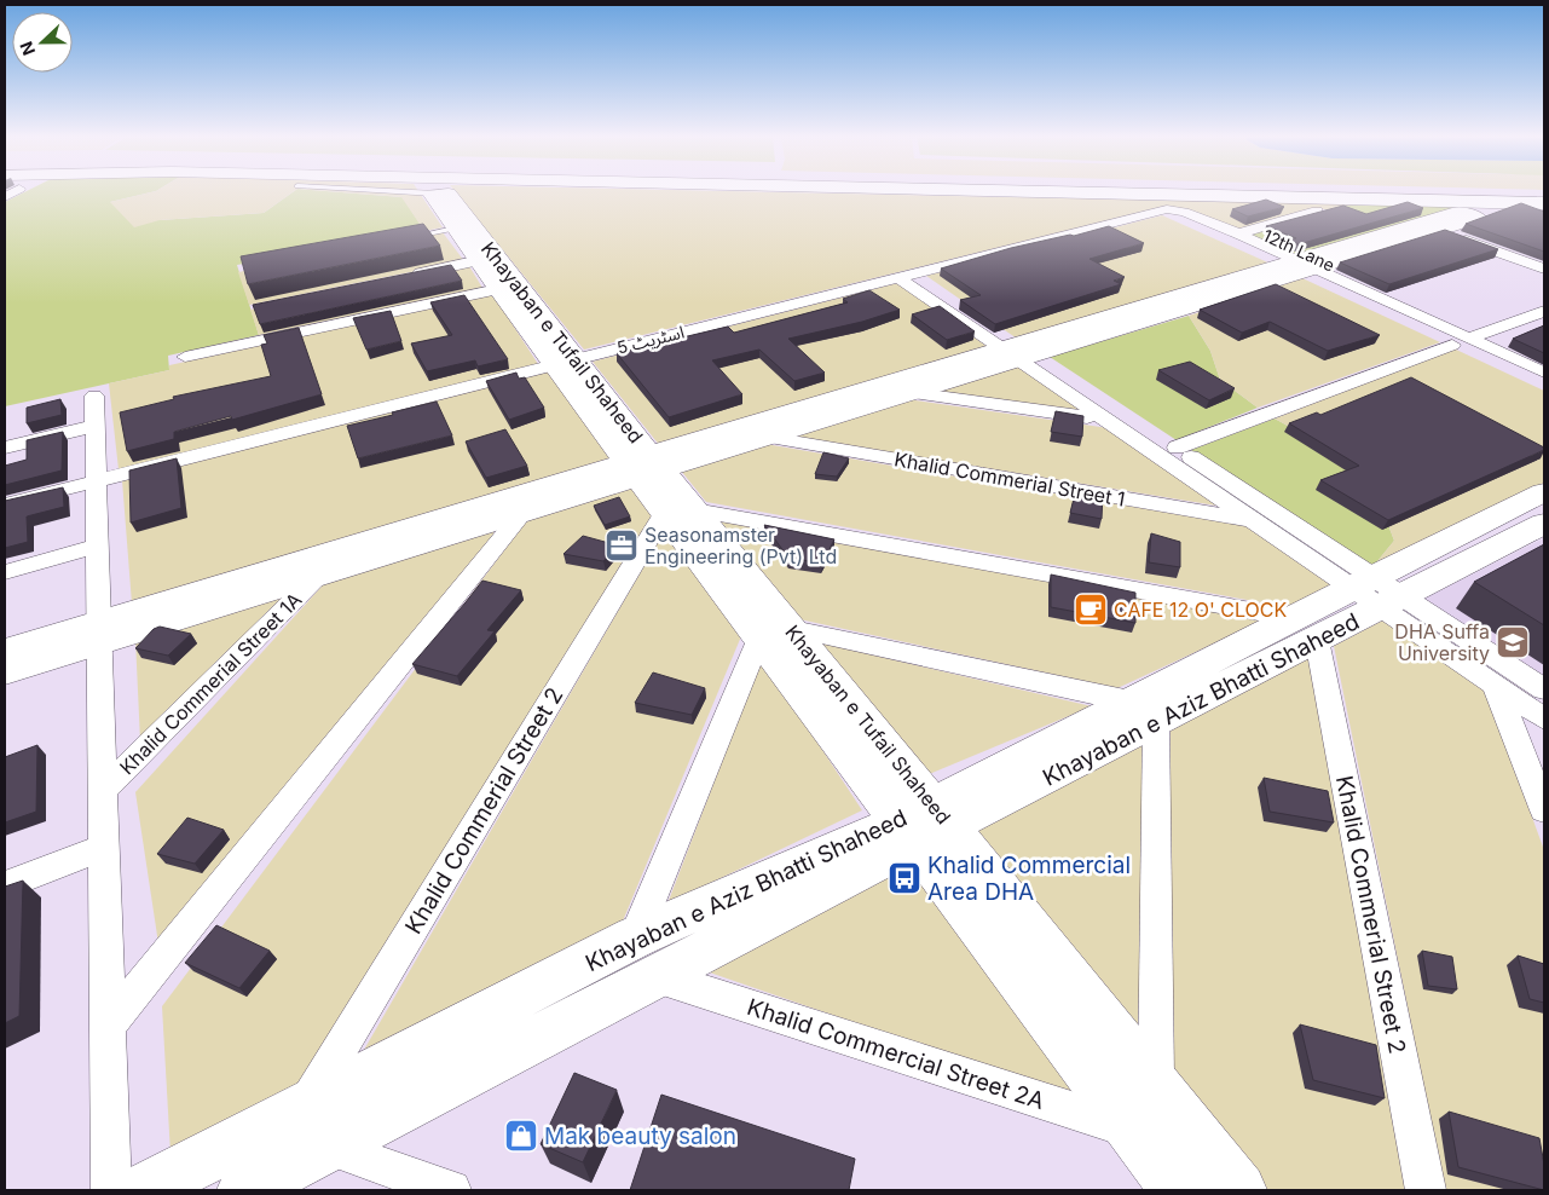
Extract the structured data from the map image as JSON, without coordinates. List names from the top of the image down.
{
  "streets": {
    "street": [
      "12th Lane",
      "اسٹریٹ 5",
      "Khayaban e Tufail Shaheed",
      "Khalid Commerial Street 1",
      "Khalid Commerial Street 1A",
      "Khayaban e Aziz Bhatti Shaheed",
      "Khalid Commerial Street 2",
      "Khalid Commercial Street 2A"
    ]
  },
  "crossings": [
    ["12th Lane", "اسٹریٹ 5"],
    ["اسٹریٹ 5", "Khayaban e Tufail Shaheed"],
    ["Khayaban e Tufail Shaheed", "Khayaban e Aziz Bhatti Shaheed"],
    ["Khayaban e Tufail Shaheed", "Khalid Commerial Street 2"],
    ["Khayaban e Tufail Shaheed", "Khalid Commercial Street 2A"],
    ["Khayaban e Aziz Bhatti Shaheed", "Khalid Commerial Street 2"],
    ["Khayaban e Aziz Bhatti Shaheed", "Khalid Commercial Street 2A"]
  ],
  "places": {
    "office": ["Seasonamster Engineering (Pvt) Ltd"],
    "cafe": ["CAFE 12 O' CLOCK"],
    "school or university": ["DHA Suffa University"],
    "bus stop": ["Khalid Commercial Area DHA"],
    "shop": ["Mak beauty salon"]
  },
  "north": "left"
}
